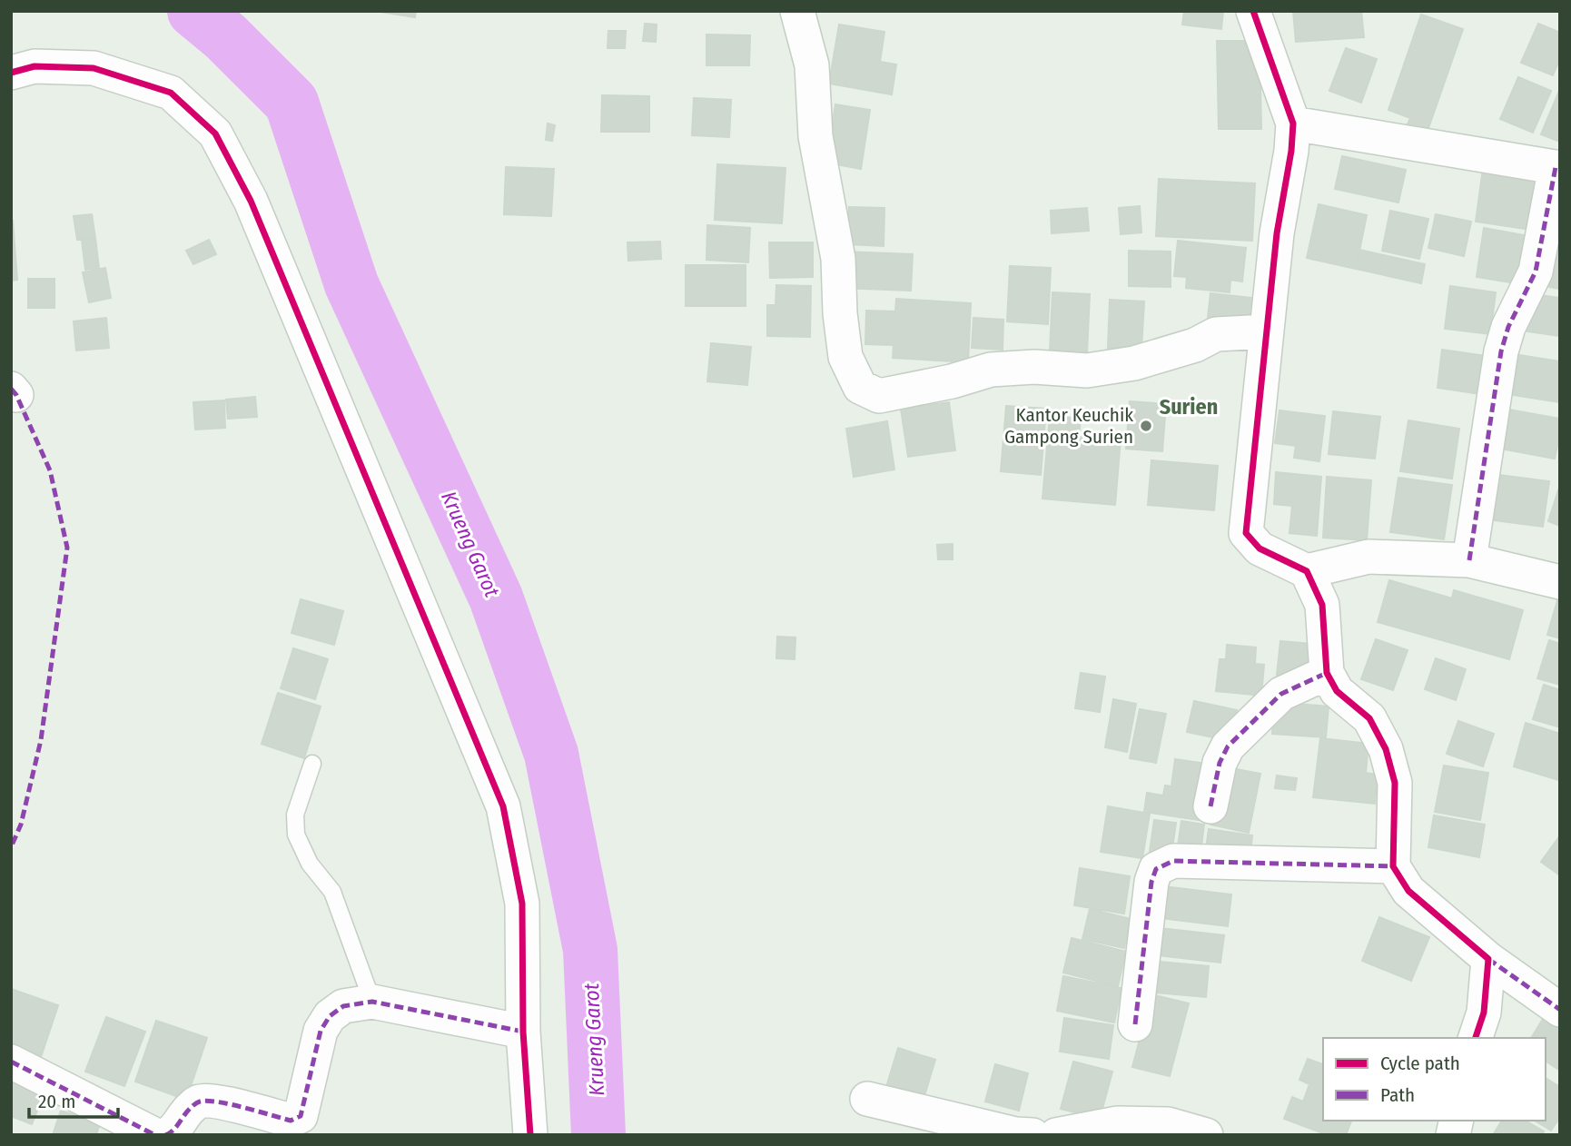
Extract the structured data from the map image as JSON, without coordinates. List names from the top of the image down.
{
  "districts": ["Surien"],
  "water": ["Krueng Garot"],
  "places": ["Kantor Keuchik Gampong Surien"],
  "legend": ["Cycle path", "Path"],
  "scale_bar": "20 m"
}
